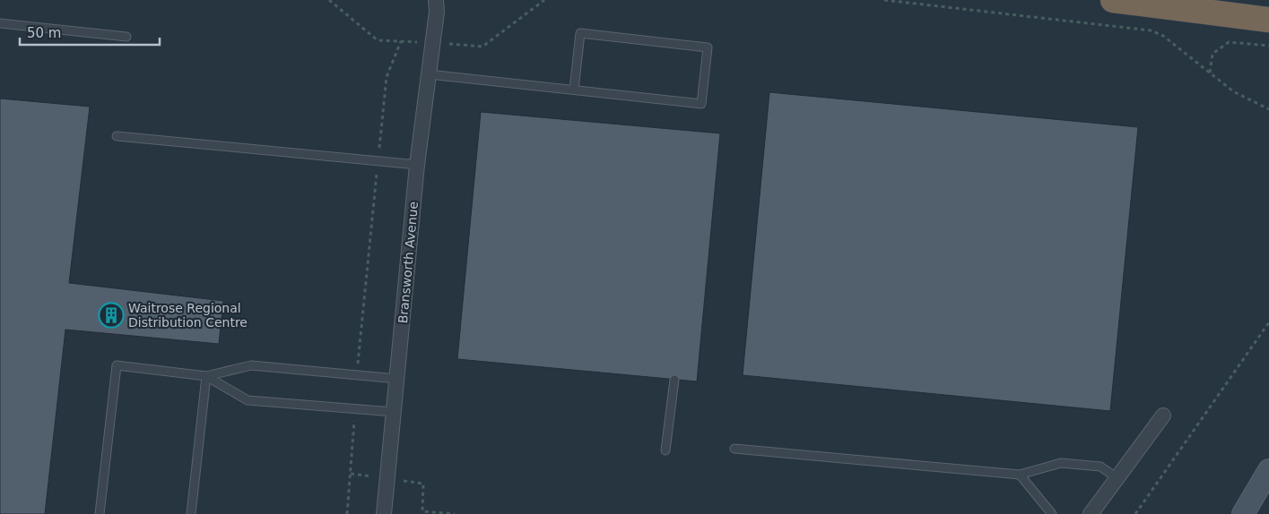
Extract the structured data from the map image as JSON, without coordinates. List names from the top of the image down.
{
  "streets": {
    "street": ["Bransworth Avenue"]
  },
  "places": {
    "building": ["Waitrose Regional Distribution Centre"]
  },
  "scale_bar": "50 m"
}
